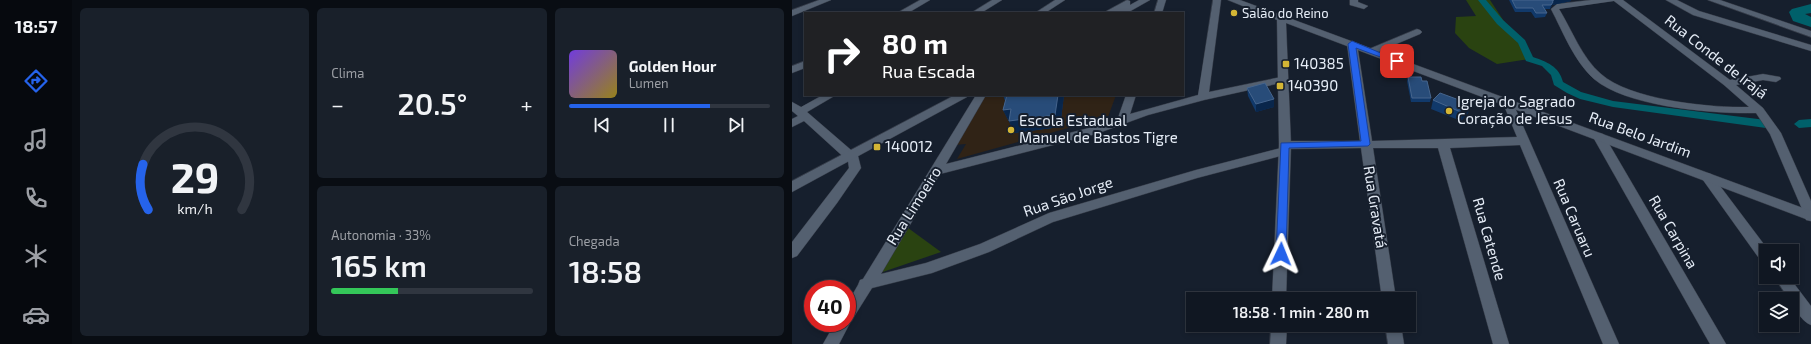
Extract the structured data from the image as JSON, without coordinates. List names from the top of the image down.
{
  "streets": {
    "street": [
      "Rua Conde de Irajá",
      "Rua Belo Jardim",
      "Rua São Jorge",
      "Rua Limoeiro",
      "Rua Gravatá",
      "Rua Caruaru",
      "Rua Carpina",
      "Rua Catende"
    ]
  },
  "crossings": [
    ["Rua Conde de Irajá", "Rua Belo Jardim"],
    ["Rua Belo Jardim", "Rua Gravatá"],
    ["Rua Belo Jardim", "Rua Caruaru"],
    ["Rua Belo Jardim", "Rua Carpina"],
    ["Rua São Jorge", "Rua Limoeiro"],
    ["Rua São Jorge", "Rua Gravatá"],
    ["Rua São Jorge", "Rua Caruaru"],
    ["Rua São Jorge", "Rua Catende"]
  ],
  "places": {
    "other": ["Salão do Reino", "Igreja do Sagrado Coração de Jesus", "Escola Estadual Manuel de Bastos Tigre"],
    "transit": ["140385", "140390", "140012"]
  },
  "page": {
    "tabs": "18:57",
    "tile": [
      "Clima",
      ["Autonomia · 33%", "165 km"],
      ["Chegada", "18:58"]
    ],
    "turn": ["80 m", "Rua Escada"],
    "song": ["Golden Hour", "Lumen"],
    "heat": ["−", "20.5°", "+"],
    "limit": "40",
    "trip": "18:58 · 1 min · 280 m",
    "gauge": ["29", "km/h"]
  }
}
